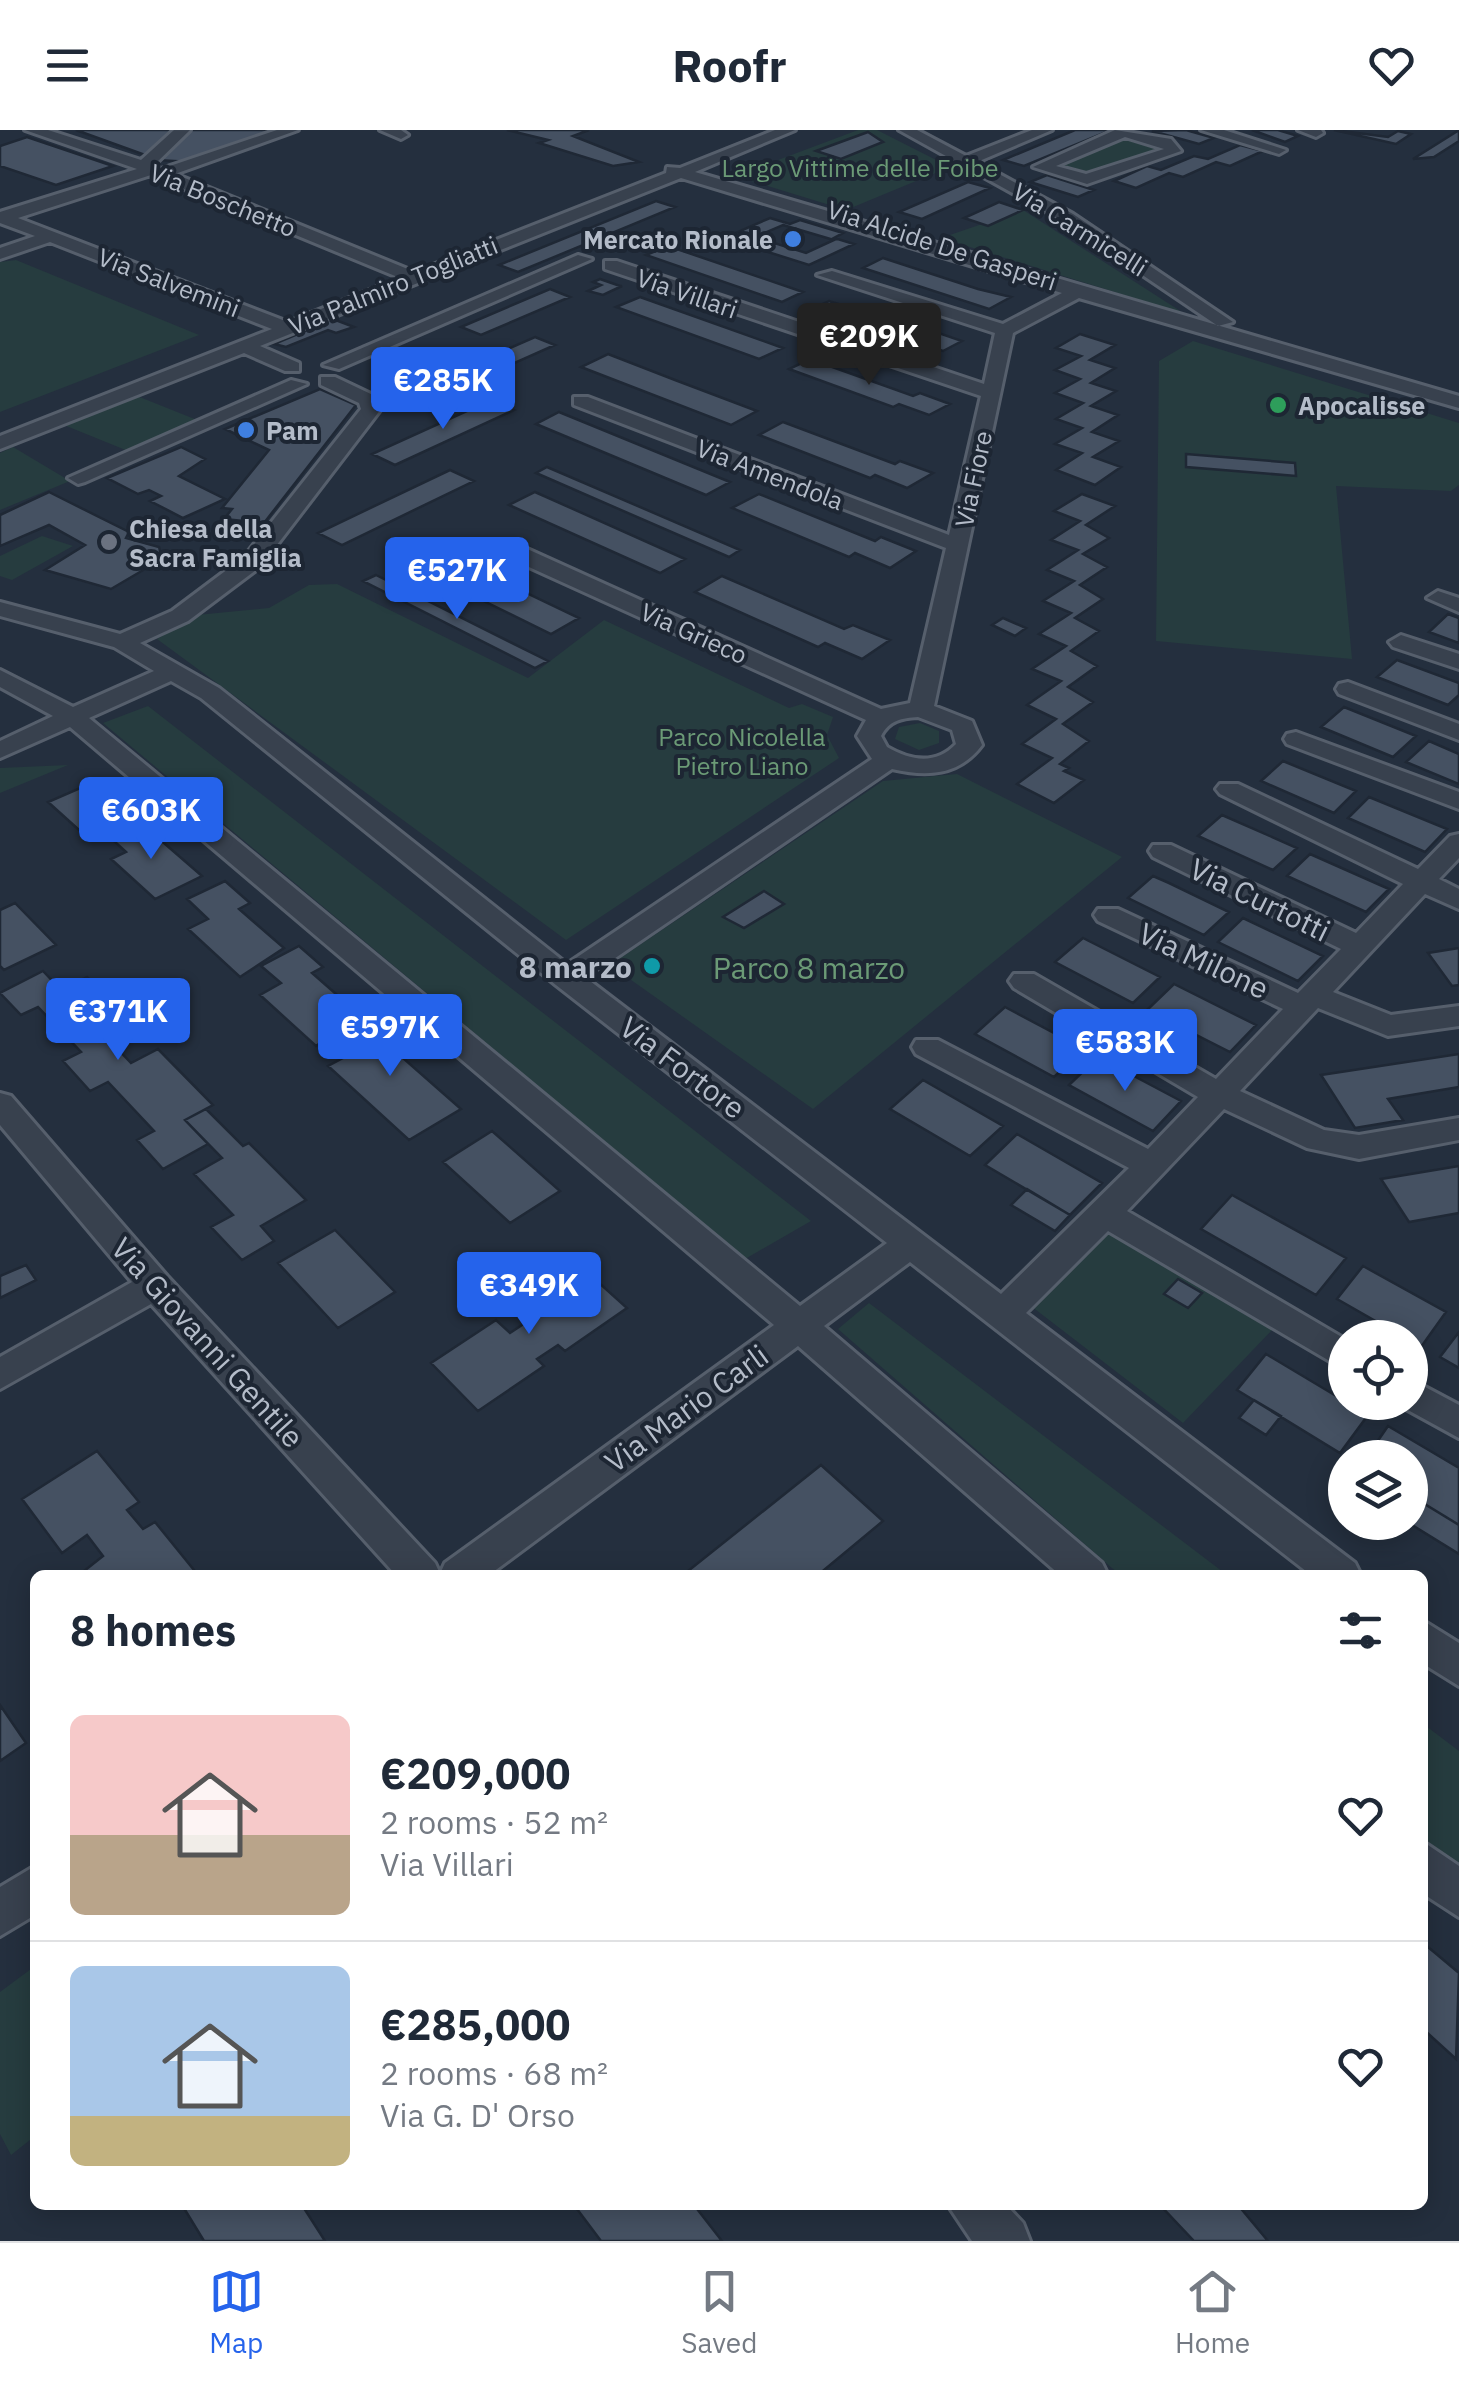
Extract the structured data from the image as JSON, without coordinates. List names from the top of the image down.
{
  "streets": {
    "street": [
      "Via Boschetto",
      "Via Carmicelli",
      "Via Alcide De Gasperi",
      "Via Salvemini",
      "Via Palmiro Togliatti",
      "Via Villari",
      "Via Amendola",
      "Via Fiore",
      "Via Grieco",
      "Via Curtotti",
      "Via Milone",
      "Via Fortore",
      "Via Giovanni Gentile",
      "Via Mario Carli"
    ]
  },
  "crossings": [
    ["Via Boschetto", "Via Palmiro Togliatti"],
    ["Via Carmicelli", "Via Alcide De Gasperi"],
    ["Via Alcide De Gasperi", "Via Palmiro Togliatti"],
    ["Via Salvemini", "Via Palmiro Togliatti"],
    ["Via Villari", "Via Fiore"],
    ["Via Amendola", "Via Fiore"],
    ["Via Fortore", "Via Mario Carli"]
  ],
  "parks": ["Largo Vittime delle Foibe", "Parco Nicolella Pietro Liano", "Parco 8 marzo"],
  "places": [
    "Mercato Rionale",
    "Apocalisse",
    "Pam",
    "Chiesa della Sacra Famiglia",
    "8 marzo"
  ],
  "page": {
    "header": "Roofr",
    "price": [
      "€209K",
      "€285K",
      "€527K",
      "€603K",
      "€371K",
      "€597K",
      "€583K",
      "€349K"
    ],
    "heading": "8 homes",
    "list": [
      {
        "name": "€209,000",
        "note": "2 rooms · 52 m² · Via Villari"
      },
      {
        "name": "€285,000",
        "note": "2 rooms · 68 m² · Via G. D' Orso"
      }
    ],
    "tabs": ["Map", "Saved", "Home"]
  }
}
